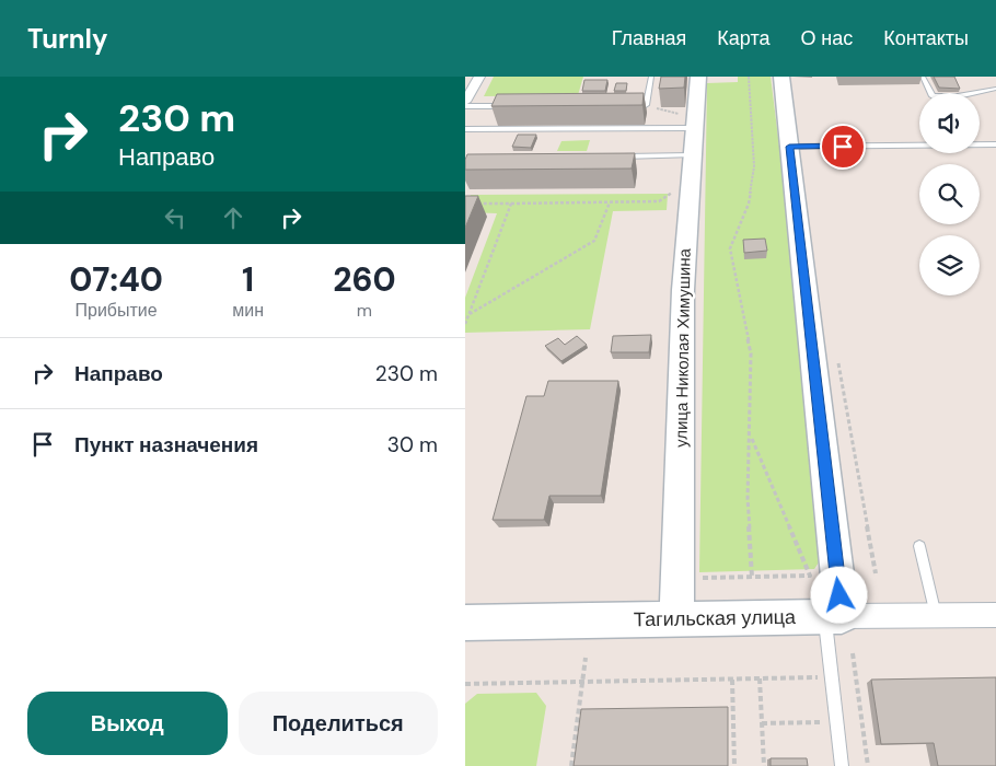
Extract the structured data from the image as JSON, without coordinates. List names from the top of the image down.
{
  "streets": {
    "main road": ["улица Николая Химушина", "Тагильская улица"]
  },
  "crossings": [
    ["улица Николая Химушина", "Тагильская улица"]
  ],
  "page": {
    "header": "Turnly",
    "nav": [
      "Главная",
      "Карта",
      "О нас",
      "Контакты"
    ],
    "turn": ["230 m", "Направо"],
    "eta": [
      "07:40",
      "Прибытие",
      "1",
      "мин",
      "260",
      "m"
    ],
    "list": [
      {
        "name": "Направо",
        "value": "230 m"
      },
      {
        "name": "Пункт назначения",
        "value": "30 m"
      }
    ],
    "buttons": ["Выход", "Поделиться"]
  }
}
